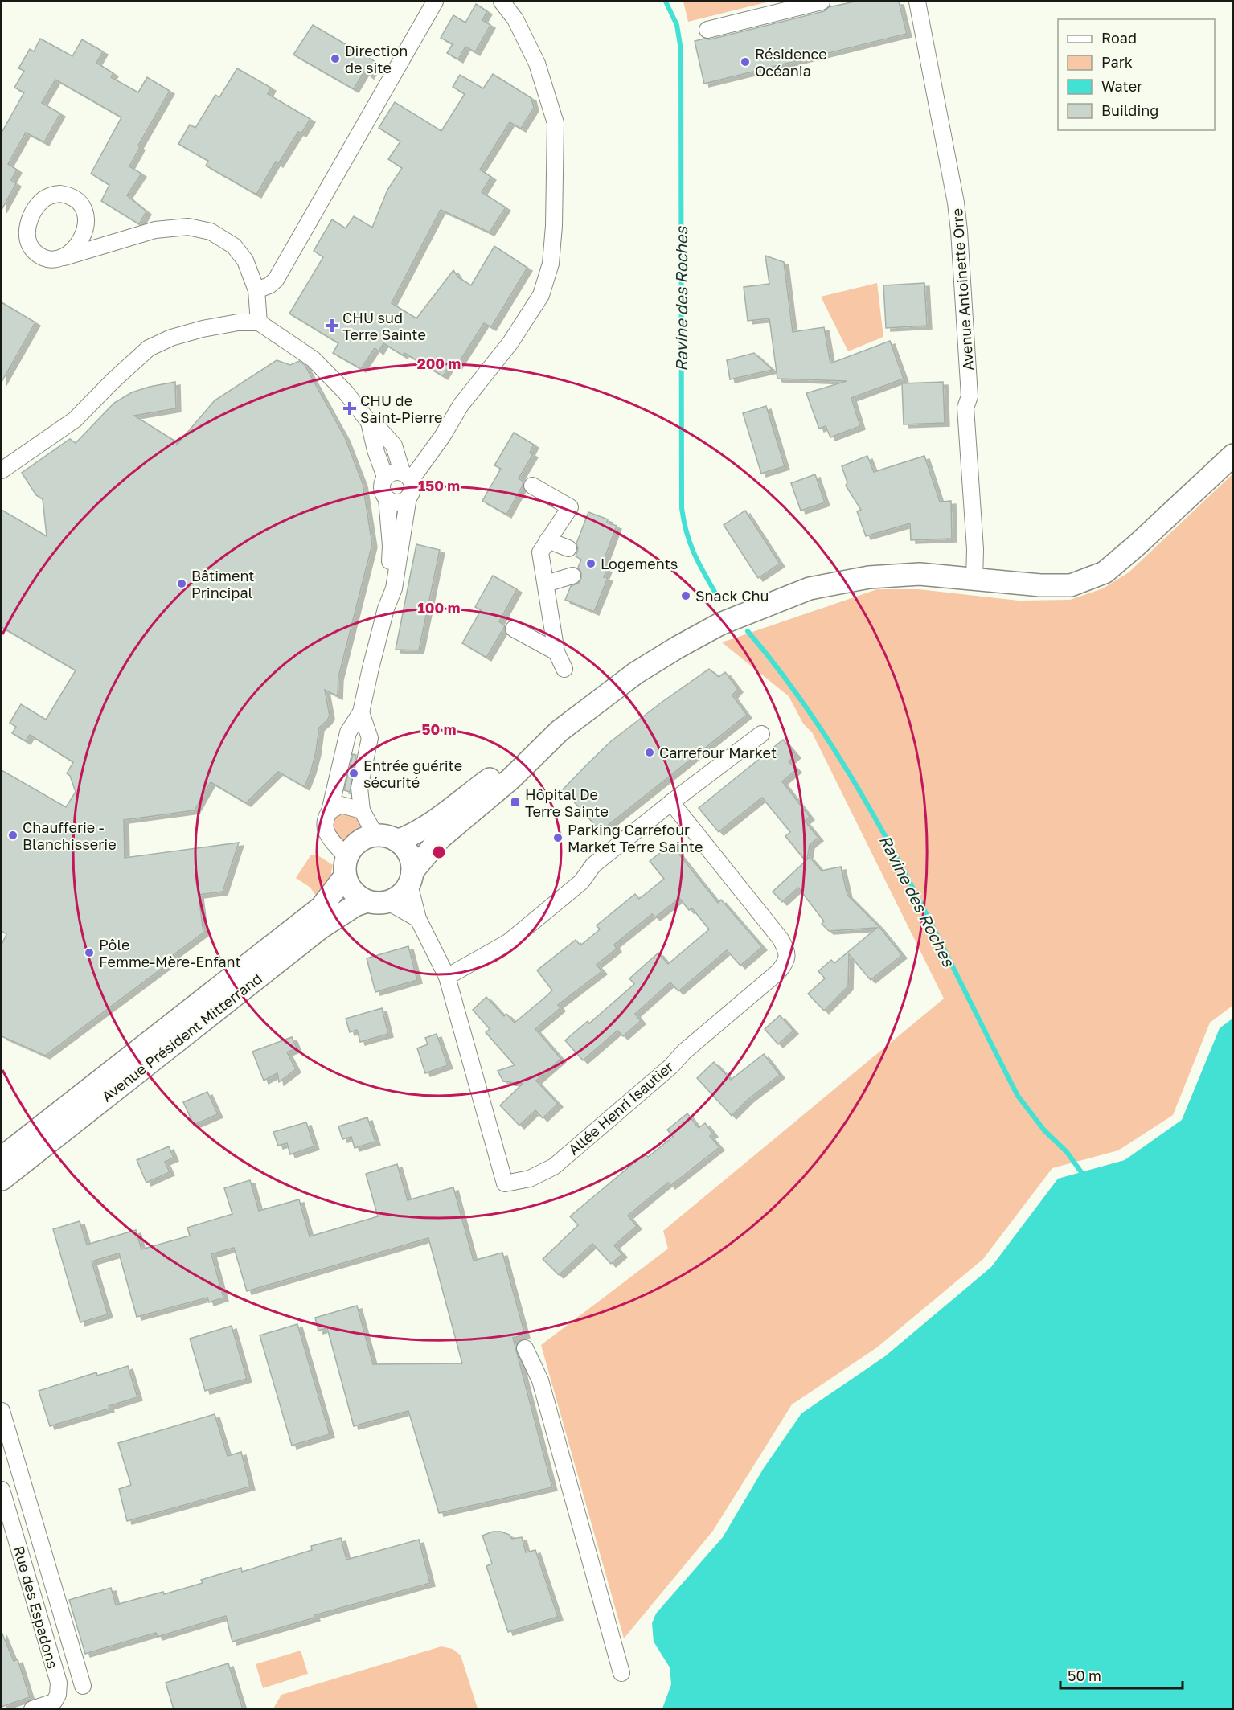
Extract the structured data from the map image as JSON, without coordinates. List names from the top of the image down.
{
  "streets": {
    "main road": ["Avenue Président Mitterrand"],
    "street": ["Avenue Antoinette Orre", "Allée Henri Isautier", "Rue des Espadons"]
  },
  "crossings": [
    ["Avenue Président Mitterrand", "Allée Henri Isautier"]
  ],
  "water": ["Ravine des Roches"],
  "places": {
    "other": [
      "Direction de site",
      "Résidence Océania",
      "Logements",
      "Bâtiment Principal",
      "Snack Chu",
      "Carrefour Market",
      "Entrée guérite sécurité",
      "Chaufferie - Blanchisserie",
      "Parking Carrefour Market Terre Sainte",
      "Pôle Femme-Mère-Enfant"
    ],
    "health": ["CHU sud Terre Sainte", "CHU de Saint-Pierre"],
    "transit": ["Hôpital De Terre Sainte"]
  },
  "legend": [
    "Road",
    "Park",
    "Water",
    "Building"
  ],
  "scale_bar": "50 m",
  "rings": [
    "200 m",
    "150 m",
    "100 m",
    "50 m"
  ]
}
